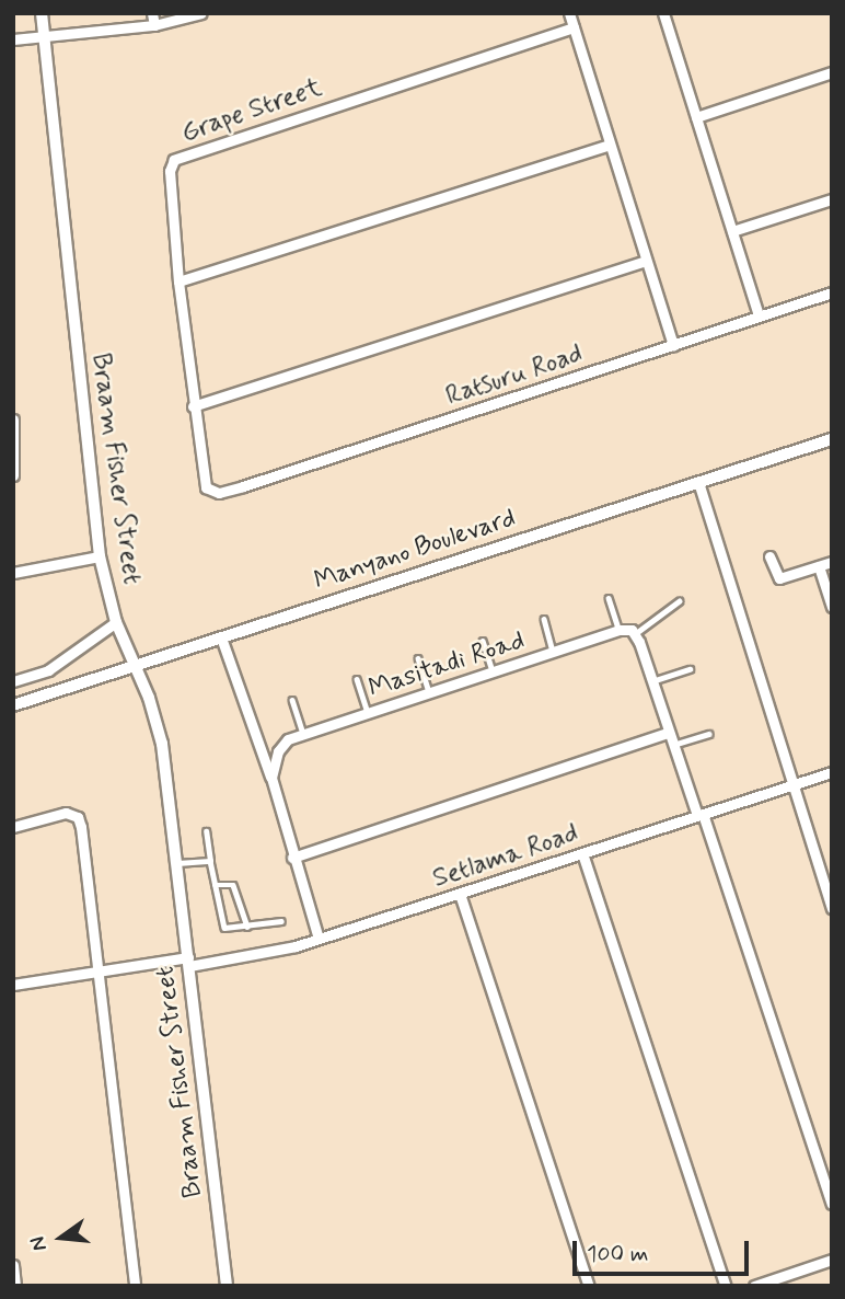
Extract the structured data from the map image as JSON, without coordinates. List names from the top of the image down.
{
  "streets": {
    "street": [
      "Grape Street",
      "Ratsuru Road",
      "Braam Fisher Street",
      "Manyano Boulevard",
      "Masitadi Road",
      "Setlama Road"
    ]
  },
  "crossings": [
    ["Grape Street", "Ratsuru Road"],
    ["Braam Fisher Street", "Manyano Boulevard"],
    ["Braam Fisher Street", "Setlama Road"]
  ],
  "scale_bar": "100 m",
  "north": "left"
}
